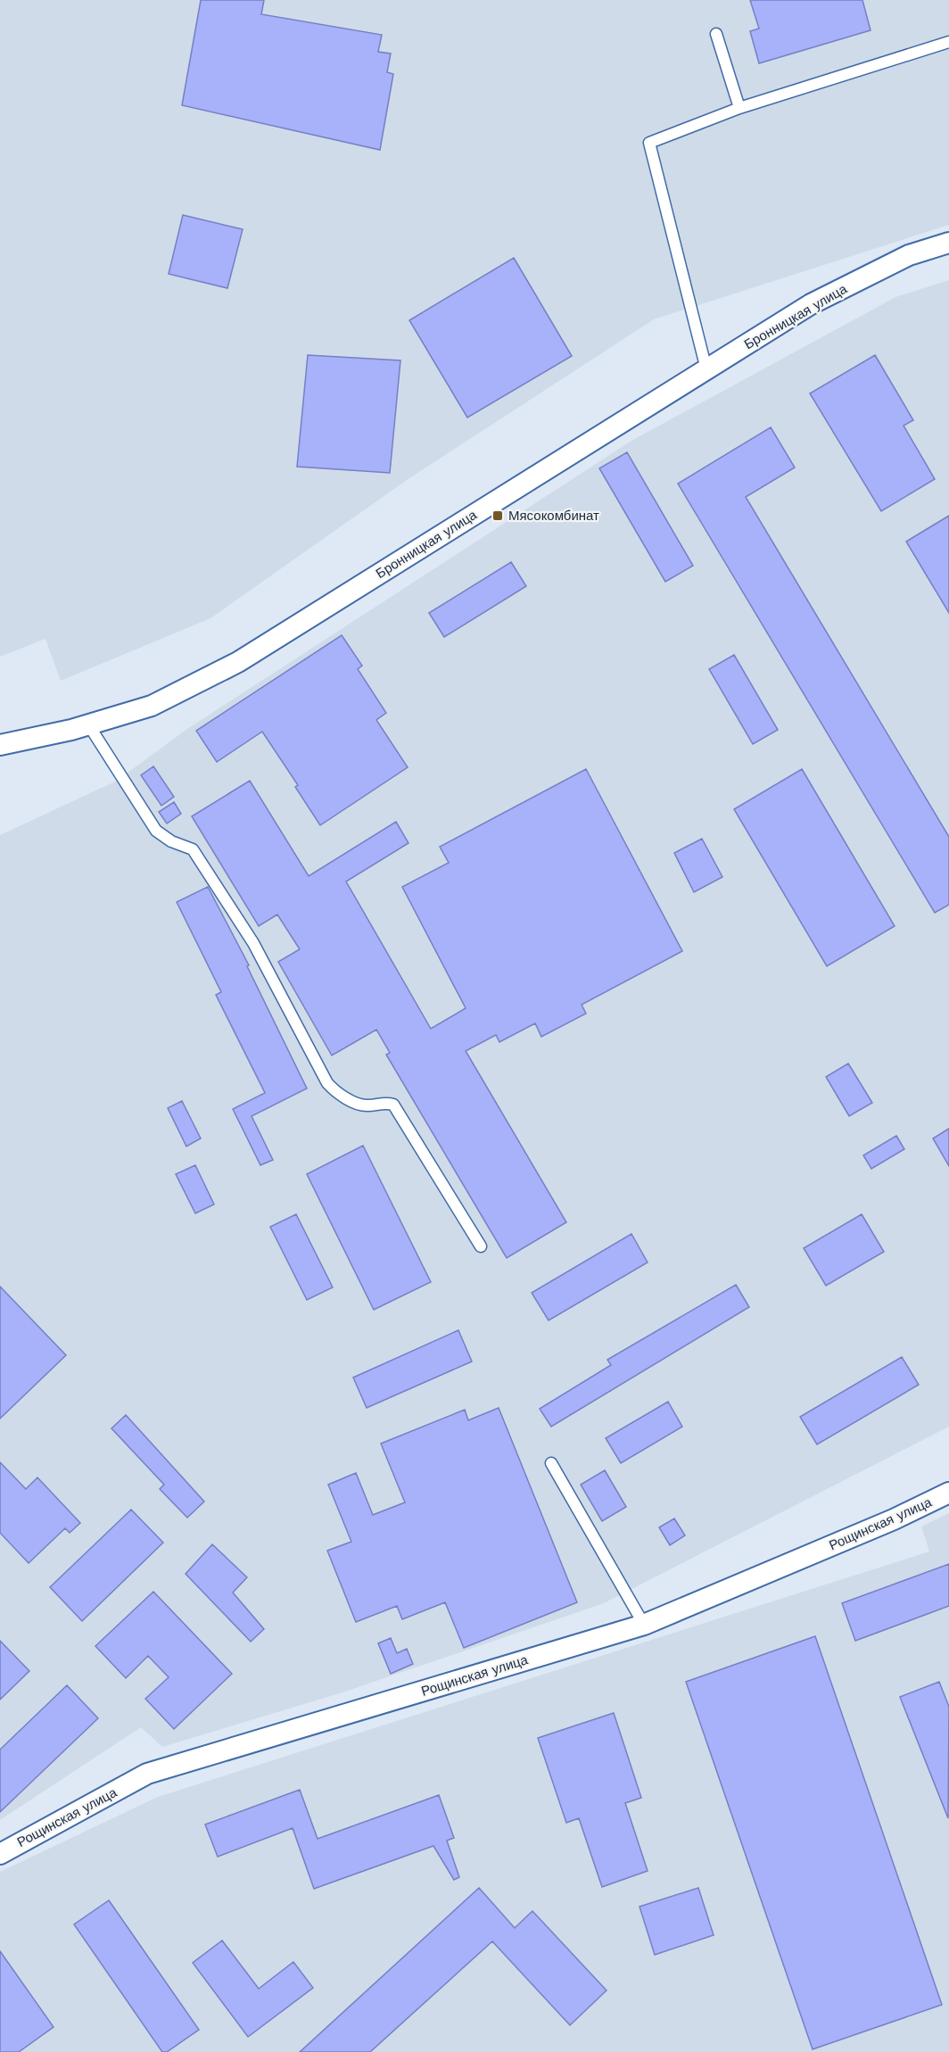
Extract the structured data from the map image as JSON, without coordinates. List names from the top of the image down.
{
  "streets": {
    "street": ["Бронницкая улица", "Рощинская улица"]
  },
  "places": {
    "transit": ["Мясокомбинат"]
  }
}
